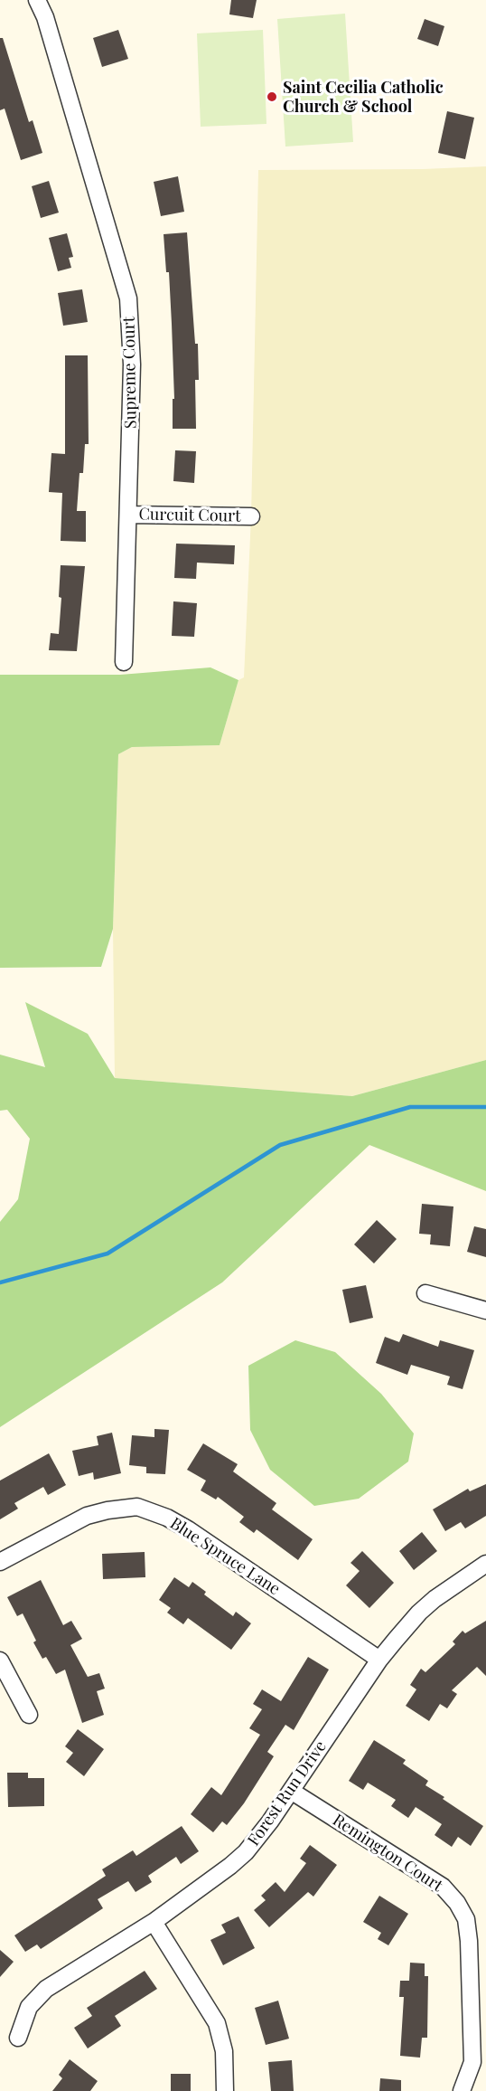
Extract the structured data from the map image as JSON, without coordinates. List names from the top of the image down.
{
  "streets": {
    "street": [
      "Supreme Court",
      "Curcuit Court",
      "Blue Spruce Lane",
      "Forest Run Drive",
      "Remington Court"
    ]
  },
  "crossings": [
    ["Supreme Court", "Curcuit Court"],
    ["Blue Spruce Lane", "Forest Run Drive"],
    ["Forest Run Drive", "Remington Court"]
  ],
  "places": ["Saint Cecilia Catholic Church & School"]
}
